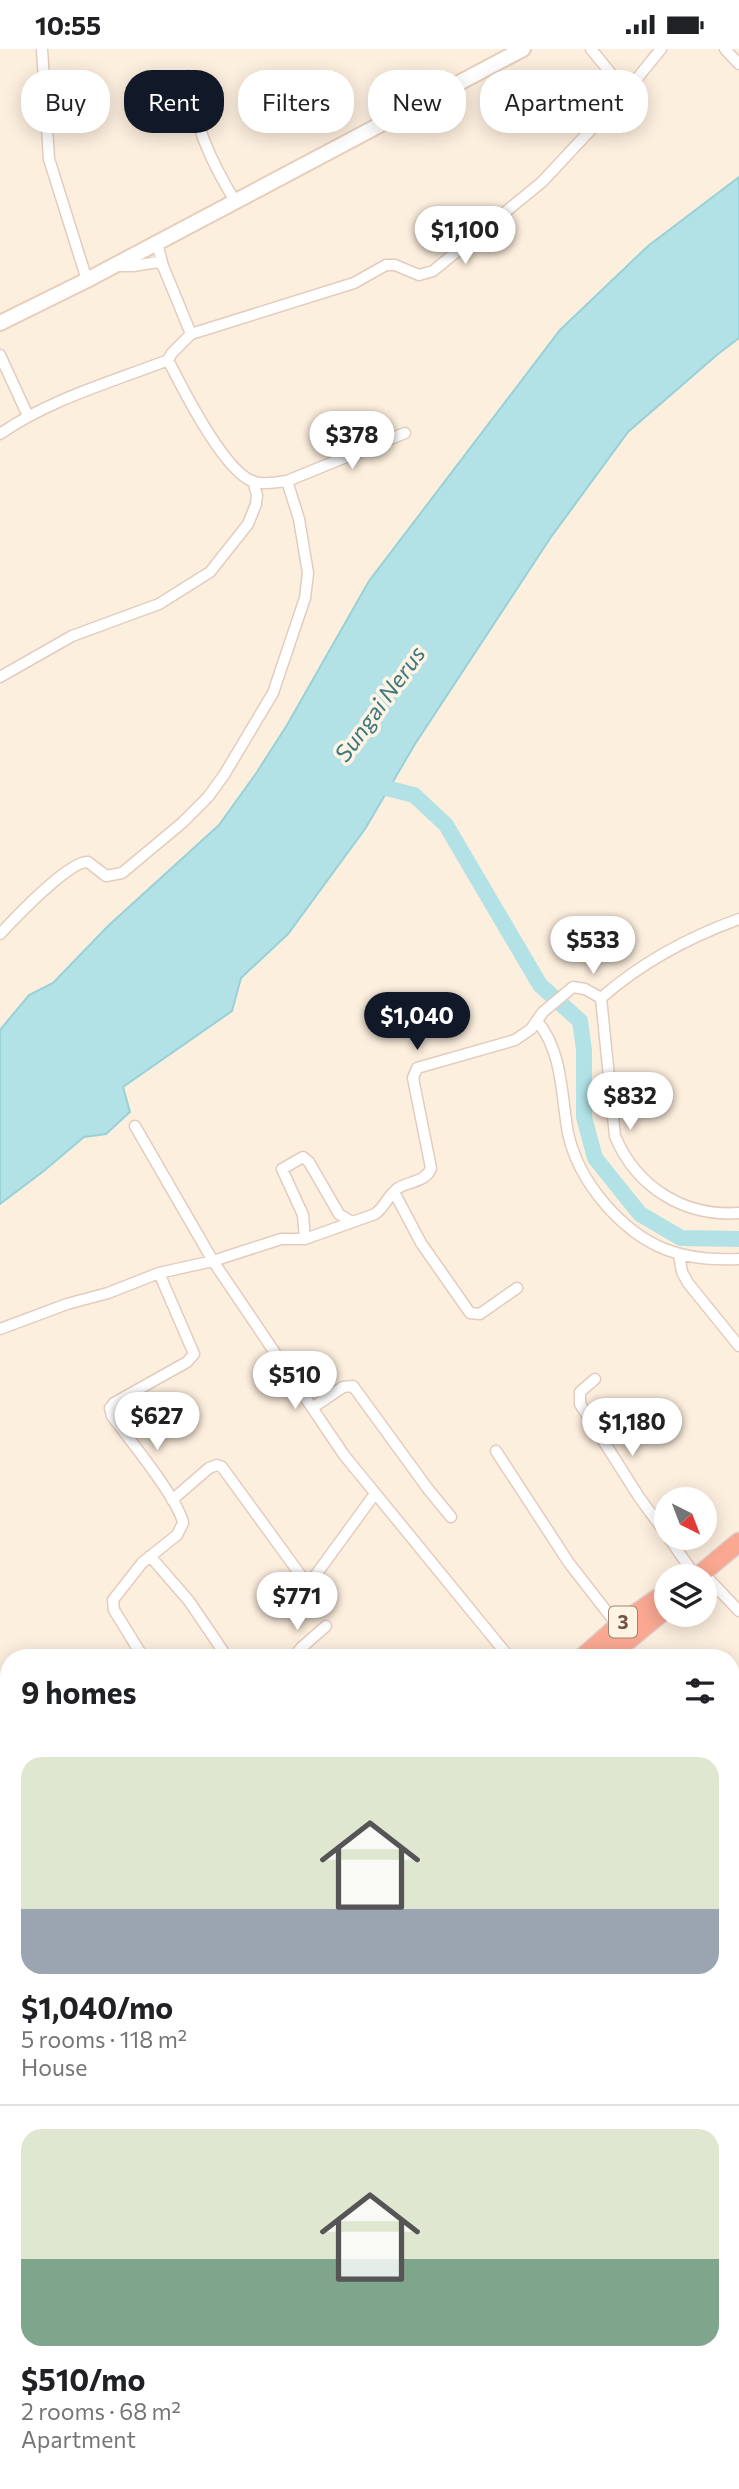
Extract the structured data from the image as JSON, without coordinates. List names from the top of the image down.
{
  "streets": {
    "highway": ["3"]
  },
  "water": ["Sungai Nerus"],
  "north": "bottom right",
  "page": {
    "status": "10:55",
    "chip": [
      "Buy",
      "Rent",
      "Filters",
      "New",
      "Apartment"
    ],
    "price": [
      "$1,100",
      "$378",
      "$533",
      "$1,040",
      "$832",
      "$510",
      "$627",
      "$1,180",
      "$771"
    ],
    "heading": "9 homes",
    "list": [
      {
        "name": "$1,040/mo",
        "note": "5 rooms · 118 m² · House"
      },
      {
        "name": "$510/mo",
        "note": "2 rooms · 68 m² · Apartment"
      }
    ]
  }
}
